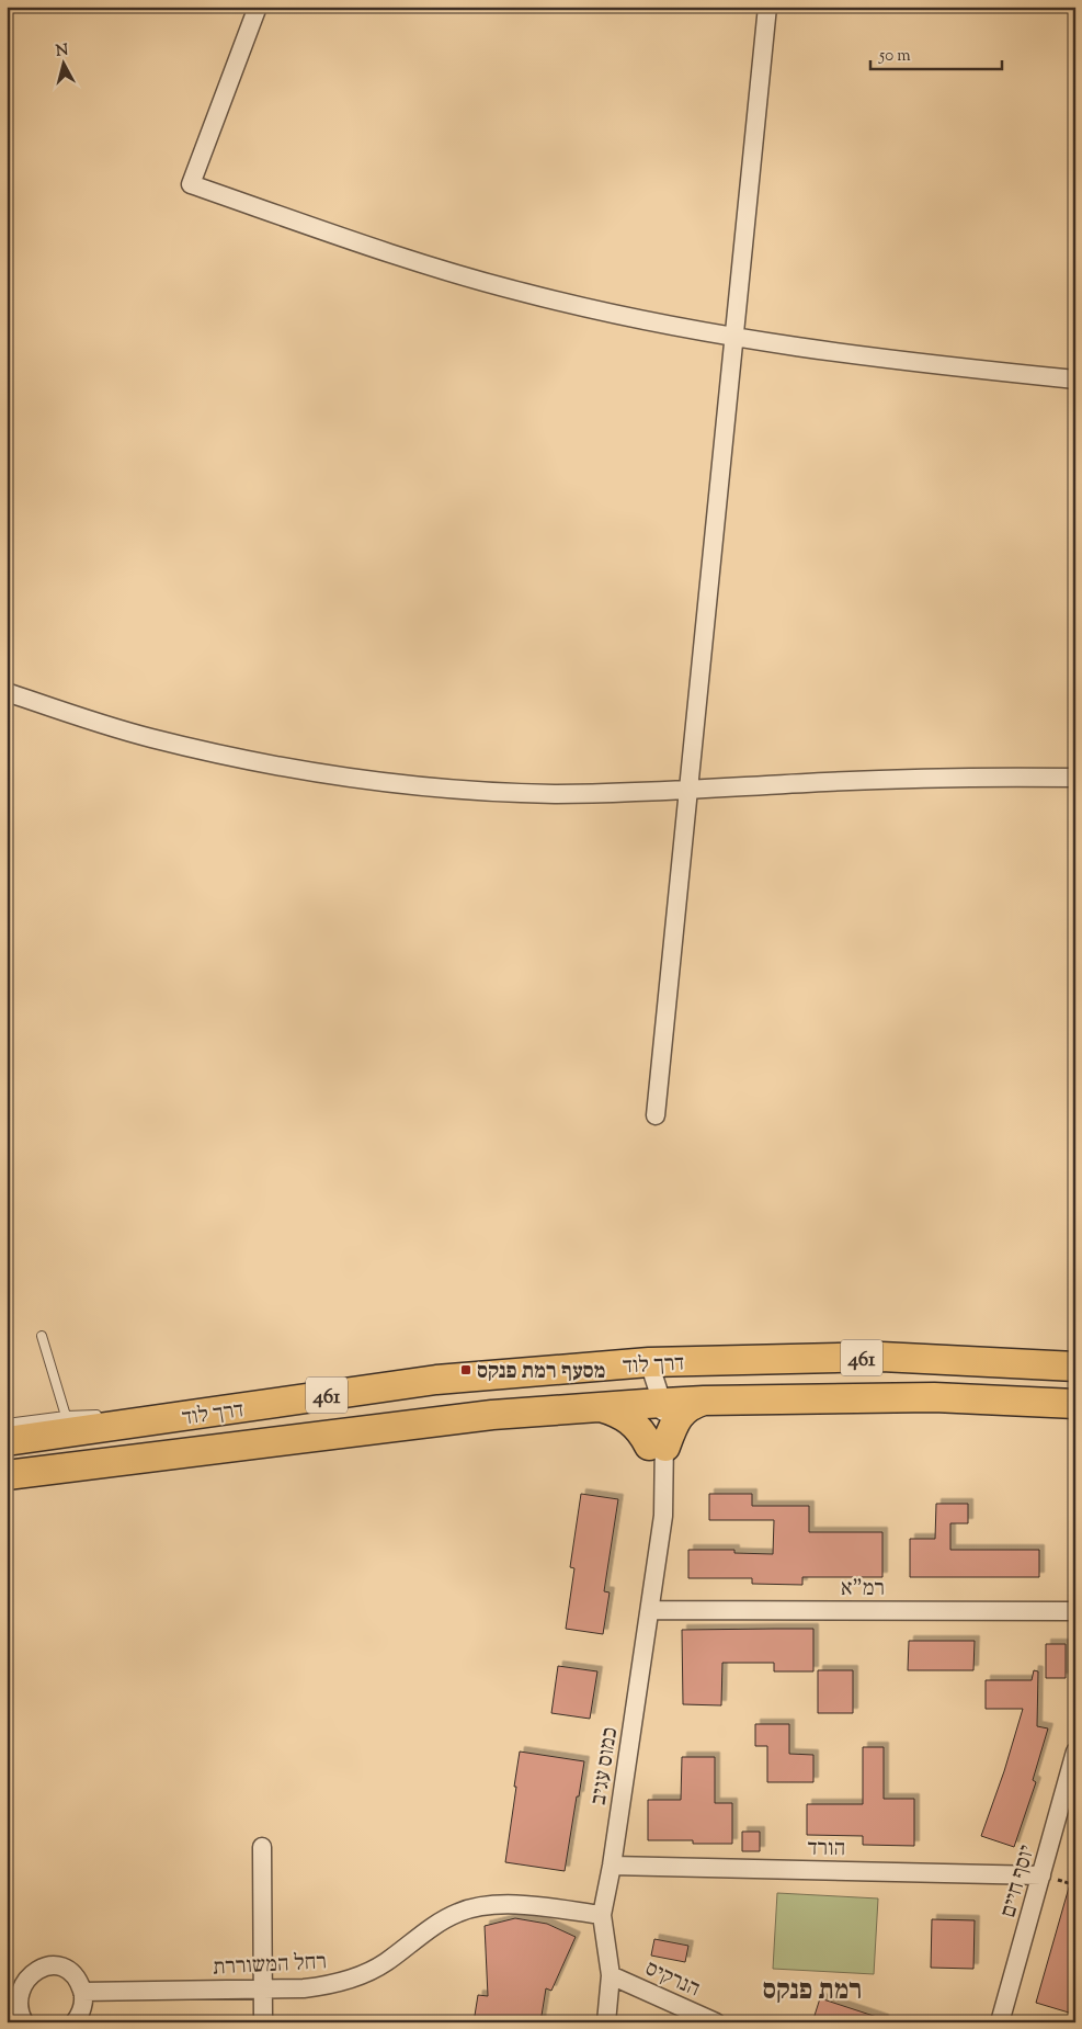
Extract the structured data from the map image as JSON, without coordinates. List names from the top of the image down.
{
  "streets": {
    "main road": ["461", "דרך לוד"],
    "street": [
      "רמ\"א",
      "כמוס עגיב",
      "הורד",
      "יוסף חיים",
      "רחל המשוררת",
      "הנרקיס"
    ]
  },
  "crossings": [
    ["דרך לוד", "כמוס עגיב"],
    ["רמ\"א", "כמוס עגיב"],
    ["כמוס עגיב", "הורד"],
    ["כמוס עגיב", "רחל המשוררת"],
    ["כמוס עגיב", "הנרקיס"],
    ["הורד", "יוסף חיים"]
  ],
  "districts": ["רמת פנקס"],
  "places": {
    "transit": ["מסעף רמת פנקס"]
  },
  "scale_bar": "50 m",
  "north": "top"
}
